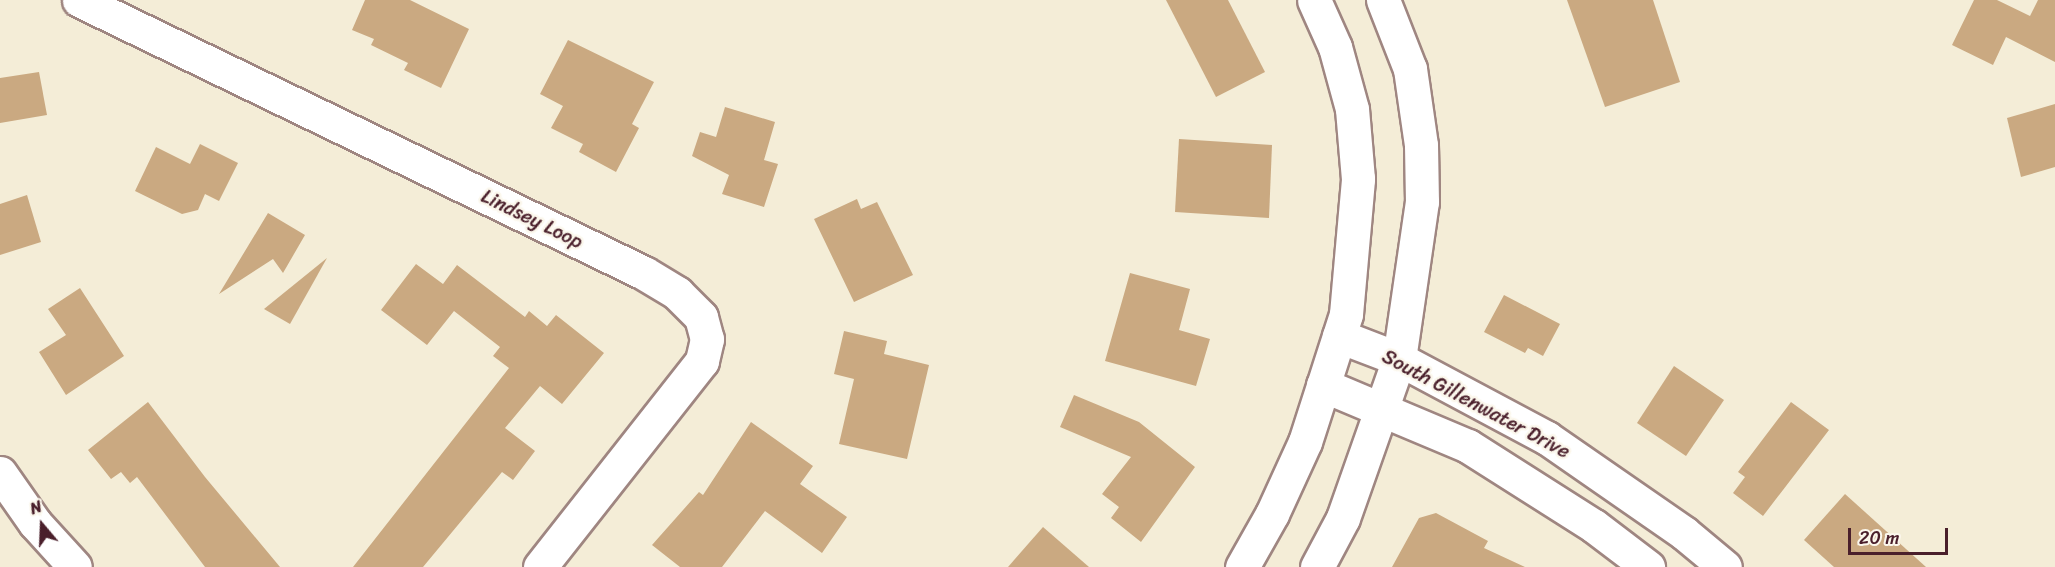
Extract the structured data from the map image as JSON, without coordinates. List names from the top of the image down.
{
  "streets": {
    "street": ["Lindsey Loop", "South Gillenwater Drive"]
  },
  "scale_bar": "20 m",
  "north": "top"
}
